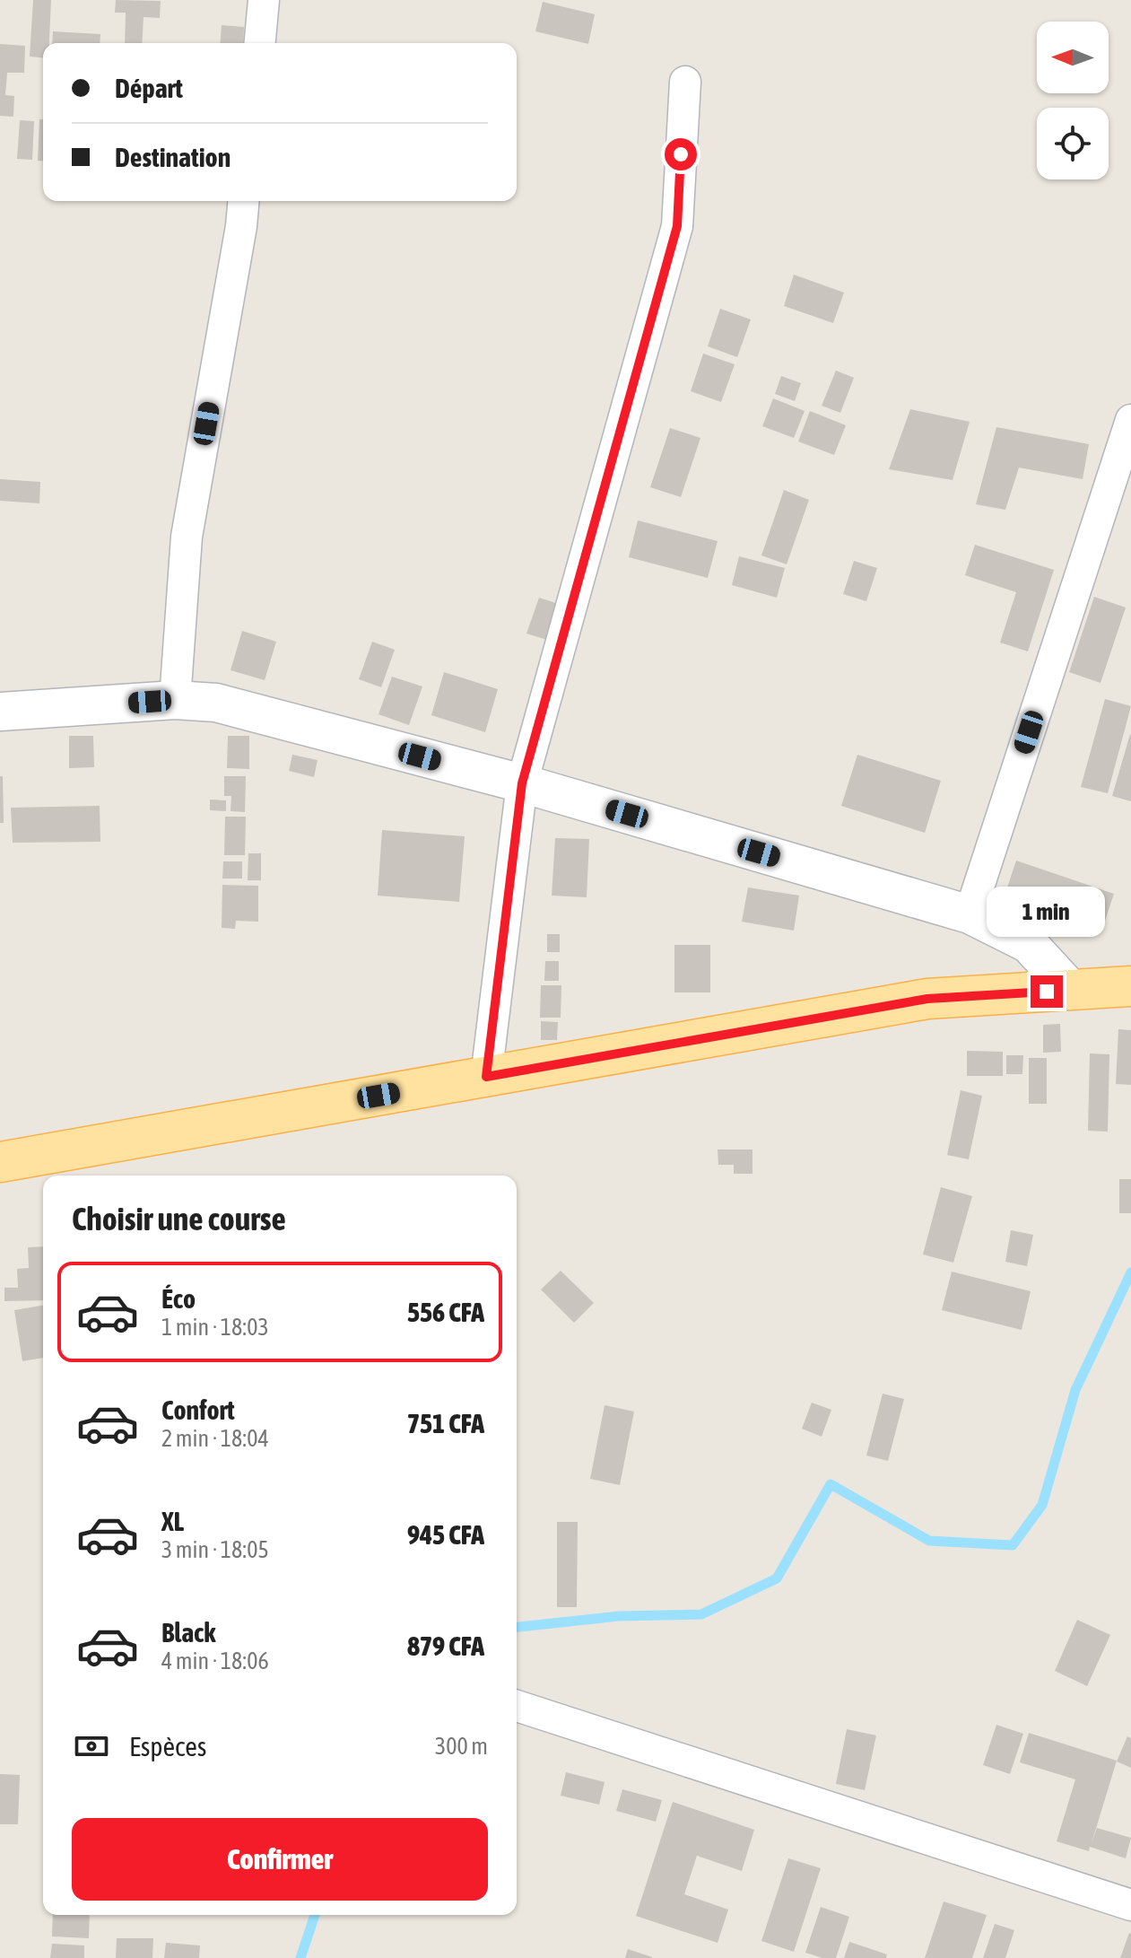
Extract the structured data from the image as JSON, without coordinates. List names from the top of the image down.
{
  "north": "left",
  "page": {
    "banner": ["Départ", "Destination"],
    "bubble": "1 min",
    "heading": "Choisir une course",
    "list": [
      {
        "name": "Éco",
        "note": "1 min · 18:03",
        "value": "556 CFA"
      },
      {
        "name": "Confort",
        "note": "2 min · 18:04",
        "value": "751 CFA"
      },
      {
        "name": "XL",
        "note": "3 min · 18:05",
        "value": "945 CFA"
      },
      {
        "name": "Black",
        "note": "4 min · 18:06",
        "value": "879 CFA"
      }
    ],
    "pay": ["Espèces", "300 m"],
    "buttons": "Confirmer"
  }
}
